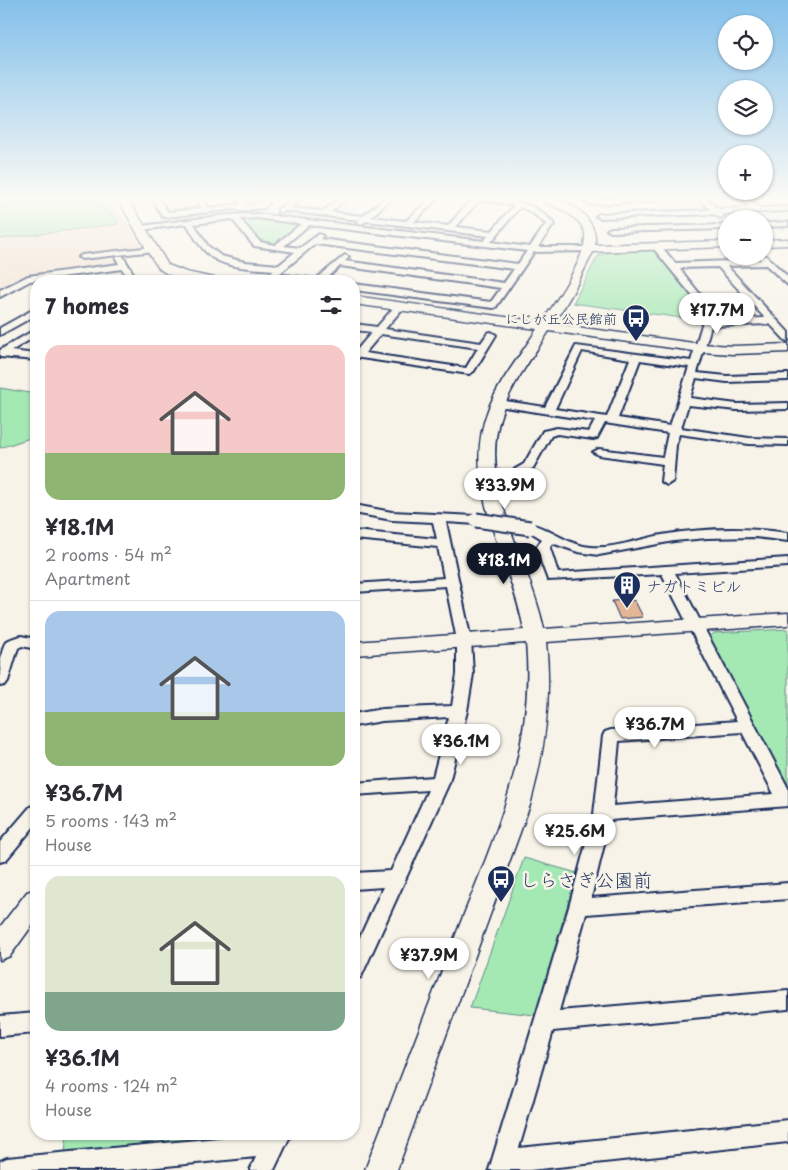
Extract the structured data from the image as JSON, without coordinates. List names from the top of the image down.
{
  "places": {
    "bus stop": ["にじが丘公民館前", "しらさぎ公園前"],
    "building": ["ナガトミビル"]
  },
  "page": {
    "map_buttons": ["+", "−"],
    "heading": "7 homes",
    "price": [
      "¥17.7M",
      "¥33.9M",
      "¥18.1M",
      "¥36.7M",
      "¥36.1M",
      "¥25.6M",
      "¥37.9M"
    ],
    "list": [
      {
        "name": "¥18.1M",
        "note": "2 rooms · 54 m² · Apartment"
      },
      {
        "name": "¥36.7M",
        "note": "5 rooms · 143 m² · House"
      },
      {
        "name": "¥36.1M",
        "note": "4 rooms · 124 m² · House"
      }
    ]
  }
}
